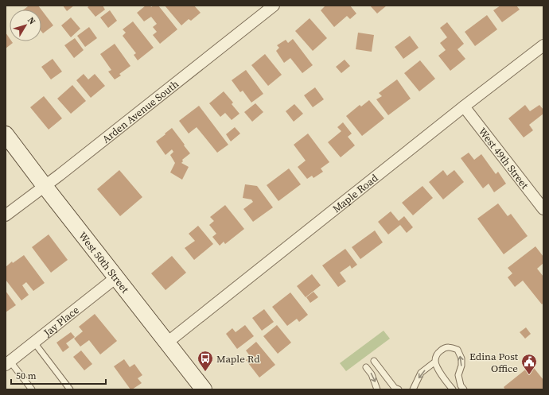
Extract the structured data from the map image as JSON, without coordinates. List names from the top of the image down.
{
  "streets": {
    "main road": ["West 50th Street"],
    "street": [
      "Arden Avenue South",
      "West 49th Street",
      "Maple Road",
      "Jay Place"
    ]
  },
  "crossings": [
    ["Arden Avenue South", "West 50th Street"],
    ["West 49th Street", "Maple Road"],
    ["Maple Road", "West 50th Street"],
    ["West 50th Street", "Jay Place"]
  ],
  "places": {
    "bus stop": ["Maple Rd"],
    "public building": ["Edina Post Office"]
  },
  "scale_bar": "50 m",
  "north": "top right"
}
